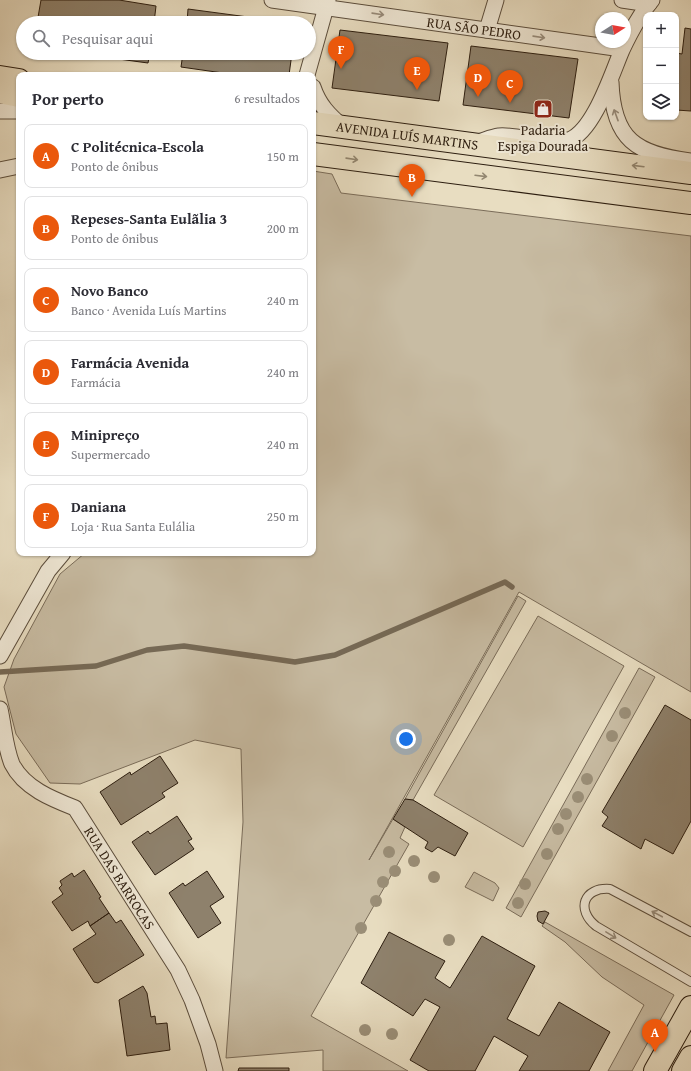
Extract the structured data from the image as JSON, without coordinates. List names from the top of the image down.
{
  "streets": {
    "main road": ["AVENIDA LUÍS MARTINS"],
    "street": ["RUA SÃO PEDRO", "RUA DAS BARROCAS"]
  },
  "one_way": ["RUA SÃO PEDRO"],
  "places": {
    "shop": ["Padaria Espiga Dourada"]
  },
  "north": "right",
  "page": {
    "map_buttons": ["+", "−"],
    "search": "Pesquisar aqui",
    "pins": [
      "F",
      "E",
      "D",
      "C",
      "B",
      "A"
    ],
    "heading": ["Por perto", "6 resultados"],
    "list": [
      {
        "mark": "A",
        "name": "C Politécnica-Escola",
        "note": "Ponto de ônibus",
        "value": "150 m"
      },
      {
        "mark": "B",
        "name": "Repeses-Santa Eulãlia 3",
        "note": "Ponto de ônibus",
        "value": "200 m"
      },
      {
        "mark": "C",
        "name": "Novo Banco",
        "note": "Banco · Avenida Luís Martins",
        "value": "240 m"
      },
      {
        "mark": "D",
        "name": "Farmácia Avenida",
        "note": "Farmácia",
        "value": "240 m"
      },
      {
        "mark": "E",
        "name": "Minipreço",
        "note": "Supermercado",
        "value": "240 m"
      },
      {
        "mark": "F",
        "name": "Daniana",
        "note": "Loja · Rua Santa Eulália",
        "value": "250 m"
      }
    ]
  }
}
